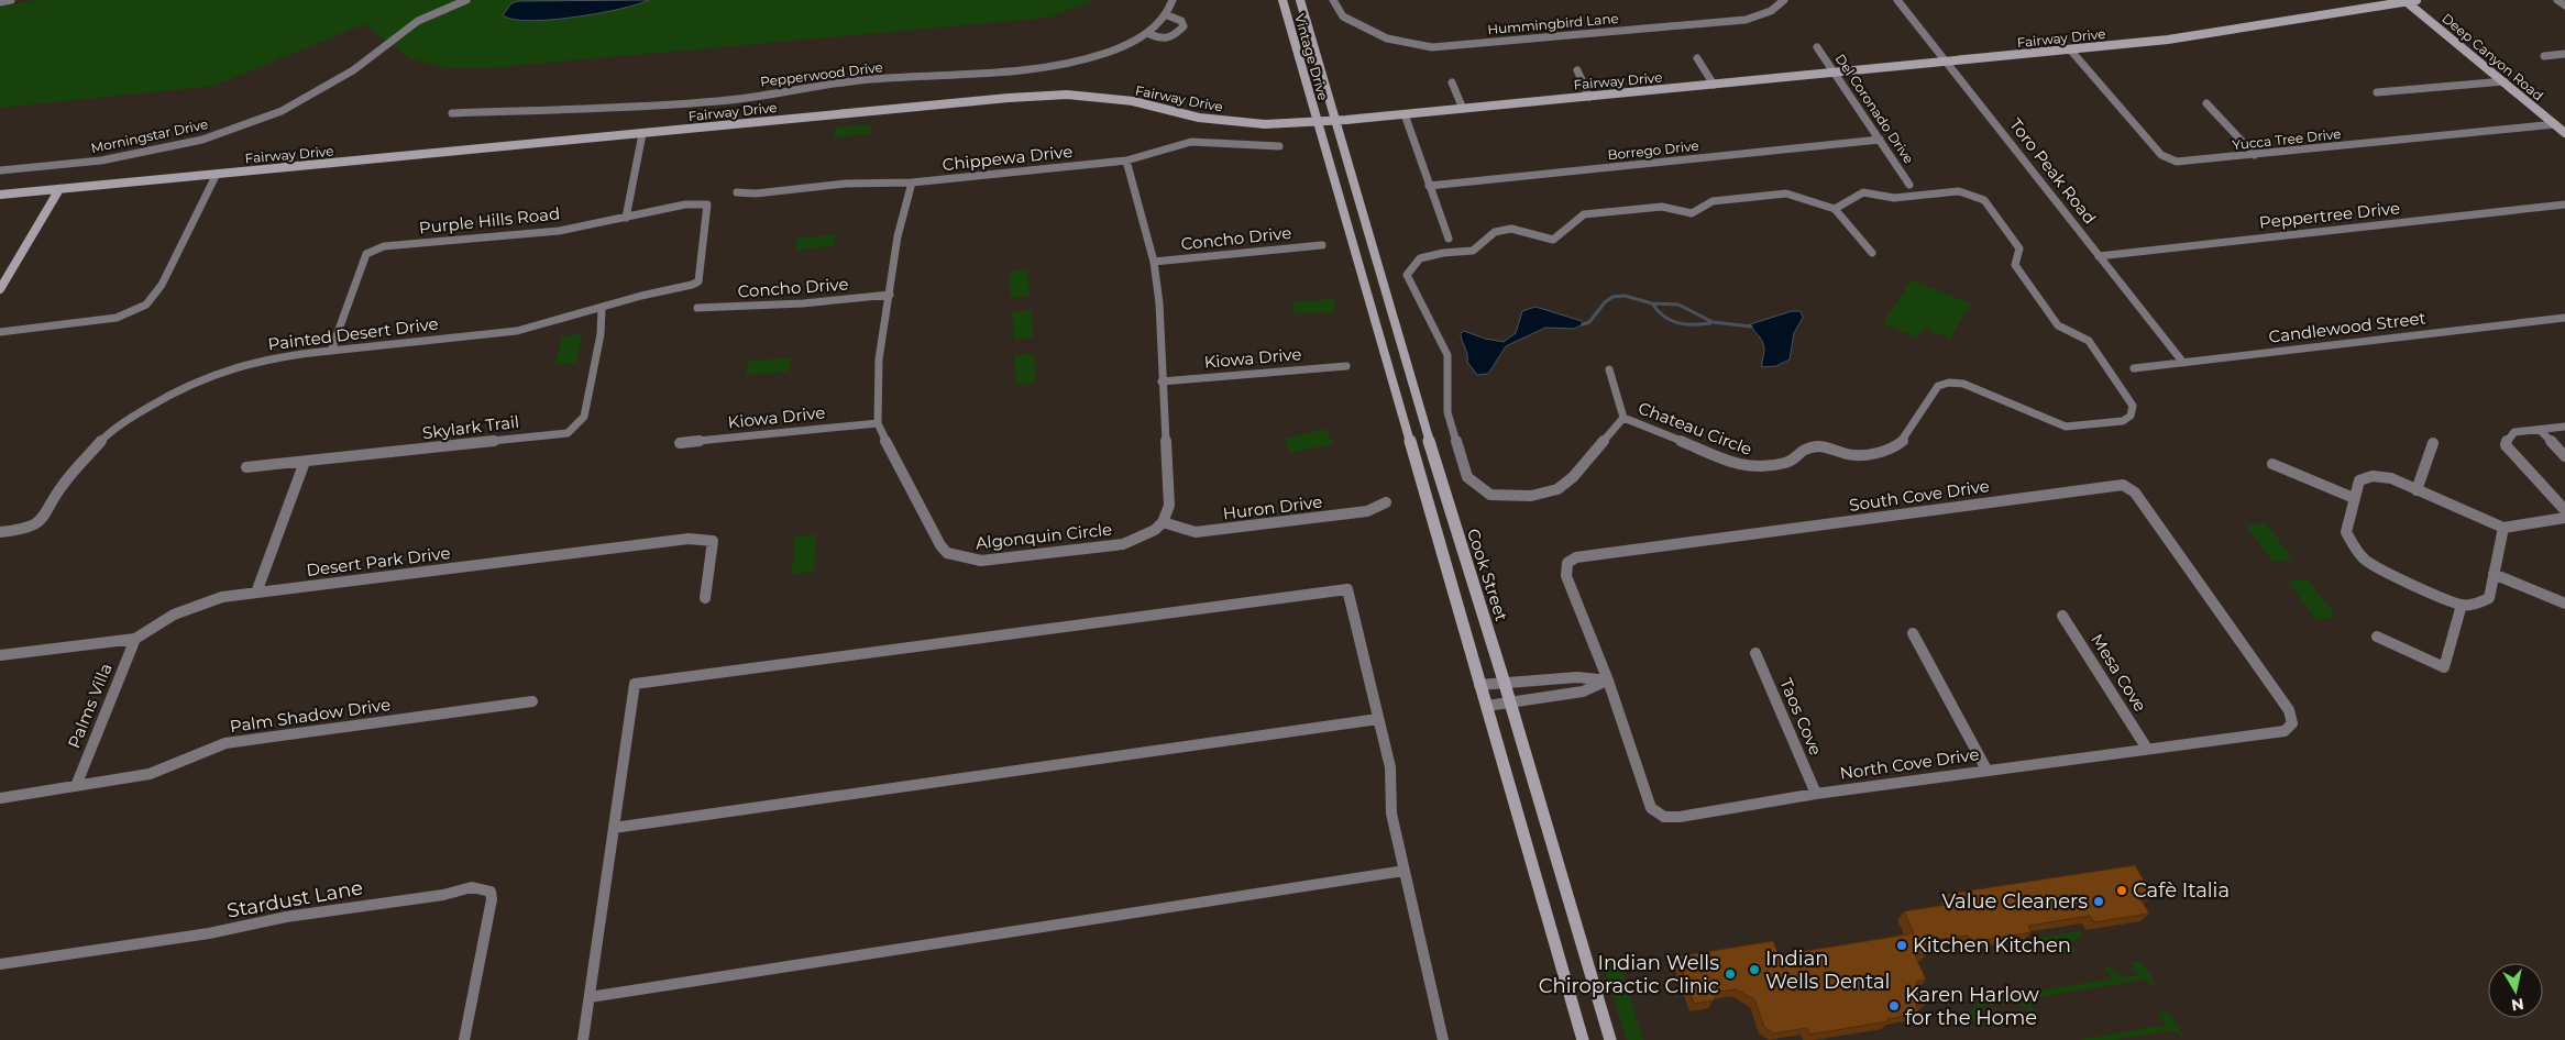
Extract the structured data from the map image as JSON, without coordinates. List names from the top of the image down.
{
  "streets": {
    "street": [
      "Hummingbird Lane",
      "Fairway Drive",
      "Vintage Drive",
      "Deep Canyon Road",
      "Pepperwood Drive",
      "Del Coronado Drive",
      "Morningstar Drive",
      "Yucca Tree Drive",
      "Borrego Drive",
      "Chippewa Drive",
      "Toro Peak Road",
      "Peppertree Drive",
      "Purple Hills Road",
      "Concho Drive",
      "Candlewood Street",
      "Painted Desert Drive",
      "Kiowa Drive",
      "Skylark Trail",
      "Chateau Circle",
      "South Cove Drive",
      "Huron Drive",
      "Algonquin Circle",
      "Desert Park Drive",
      "Cook Street",
      "Mesa Cove",
      "Palms Villa",
      "Palm Shadow Drive",
      "Taos Cove",
      "North Cove Drive",
      "Stardust Lane"
    ]
  },
  "crossings": [
    ["Fairway Drive", "Vintage Drive"],
    ["Fairway Drive", "Deep Canyon Road"],
    ["Fairway Drive", "Del Coronado Drive"],
    ["Fairway Drive", "Yucca Tree Drive"],
    ["Fairway Drive", "Toro Peak Road"],
    ["Fairway Drive", "Cook Street"],
    ["Vintage Drive", "Cook Street"],
    ["Deep Canyon Road", "Yucca Tree Drive"],
    ["Del Coronado Drive", "Borrego Drive"],
    ["Chippewa Drive", "Algonquin Circle"],
    ["Toro Peak Road", "Peppertree Drive"],
    ["Toro Peak Road", "Candlewood Street"],
    ["Purple Hills Road", "Painted Desert Drive"],
    ["Concho Drive", "Algonquin Circle"],
    ["Painted Desert Drive", "Skylark Trail"],
    ["Kiowa Drive", "Algonquin Circle"],
    ["South Cove Drive", "North Cove Drive"],
    ["Huron Drive", "Algonquin Circle"],
    ["Desert Park Drive", "Palms Villa"],
    ["Mesa Cove", "North Cove Drive"],
    ["Palms Villa", "Palm Shadow Drive"],
    ["Taos Cove", "North Cove Drive"]
  ],
  "places": [
    "Cafè Italia",
    "Value Cleaners",
    "Kitchen Kitchen",
    "Indian Wells Dental",
    "Indian Wells Chiropractic Clinic",
    "Karen Harlow for the Home"
  ],
  "north": "bottom"
}
